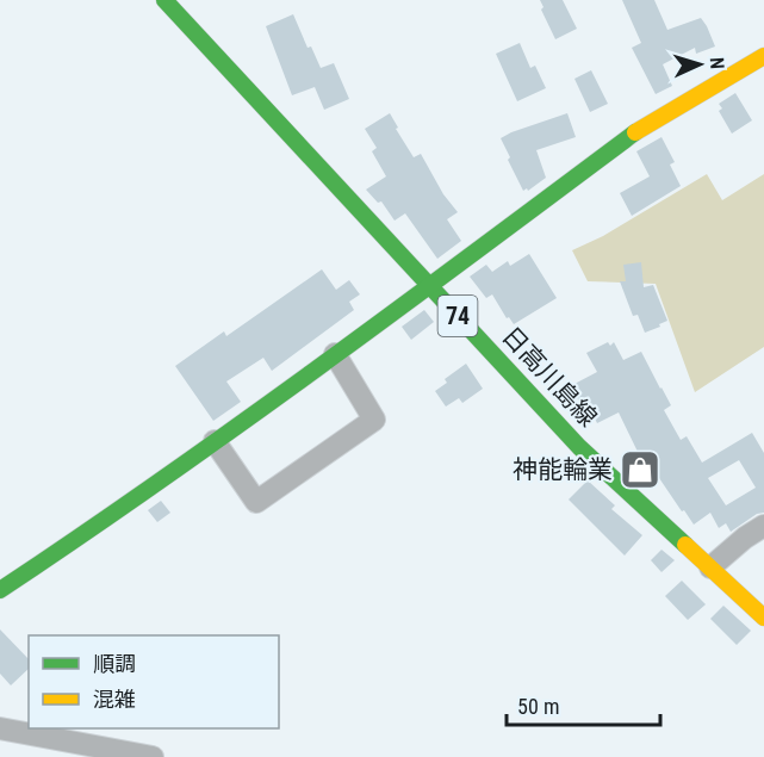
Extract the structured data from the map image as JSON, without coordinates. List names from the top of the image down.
{
  "streets": {
    "street": ["74", "日高川島線"]
  },
  "places": {
    "shop": ["神能輪業"]
  },
  "legend": ["順調", "混雑"],
  "scale_bar": "50 m",
  "north": "right"
}
